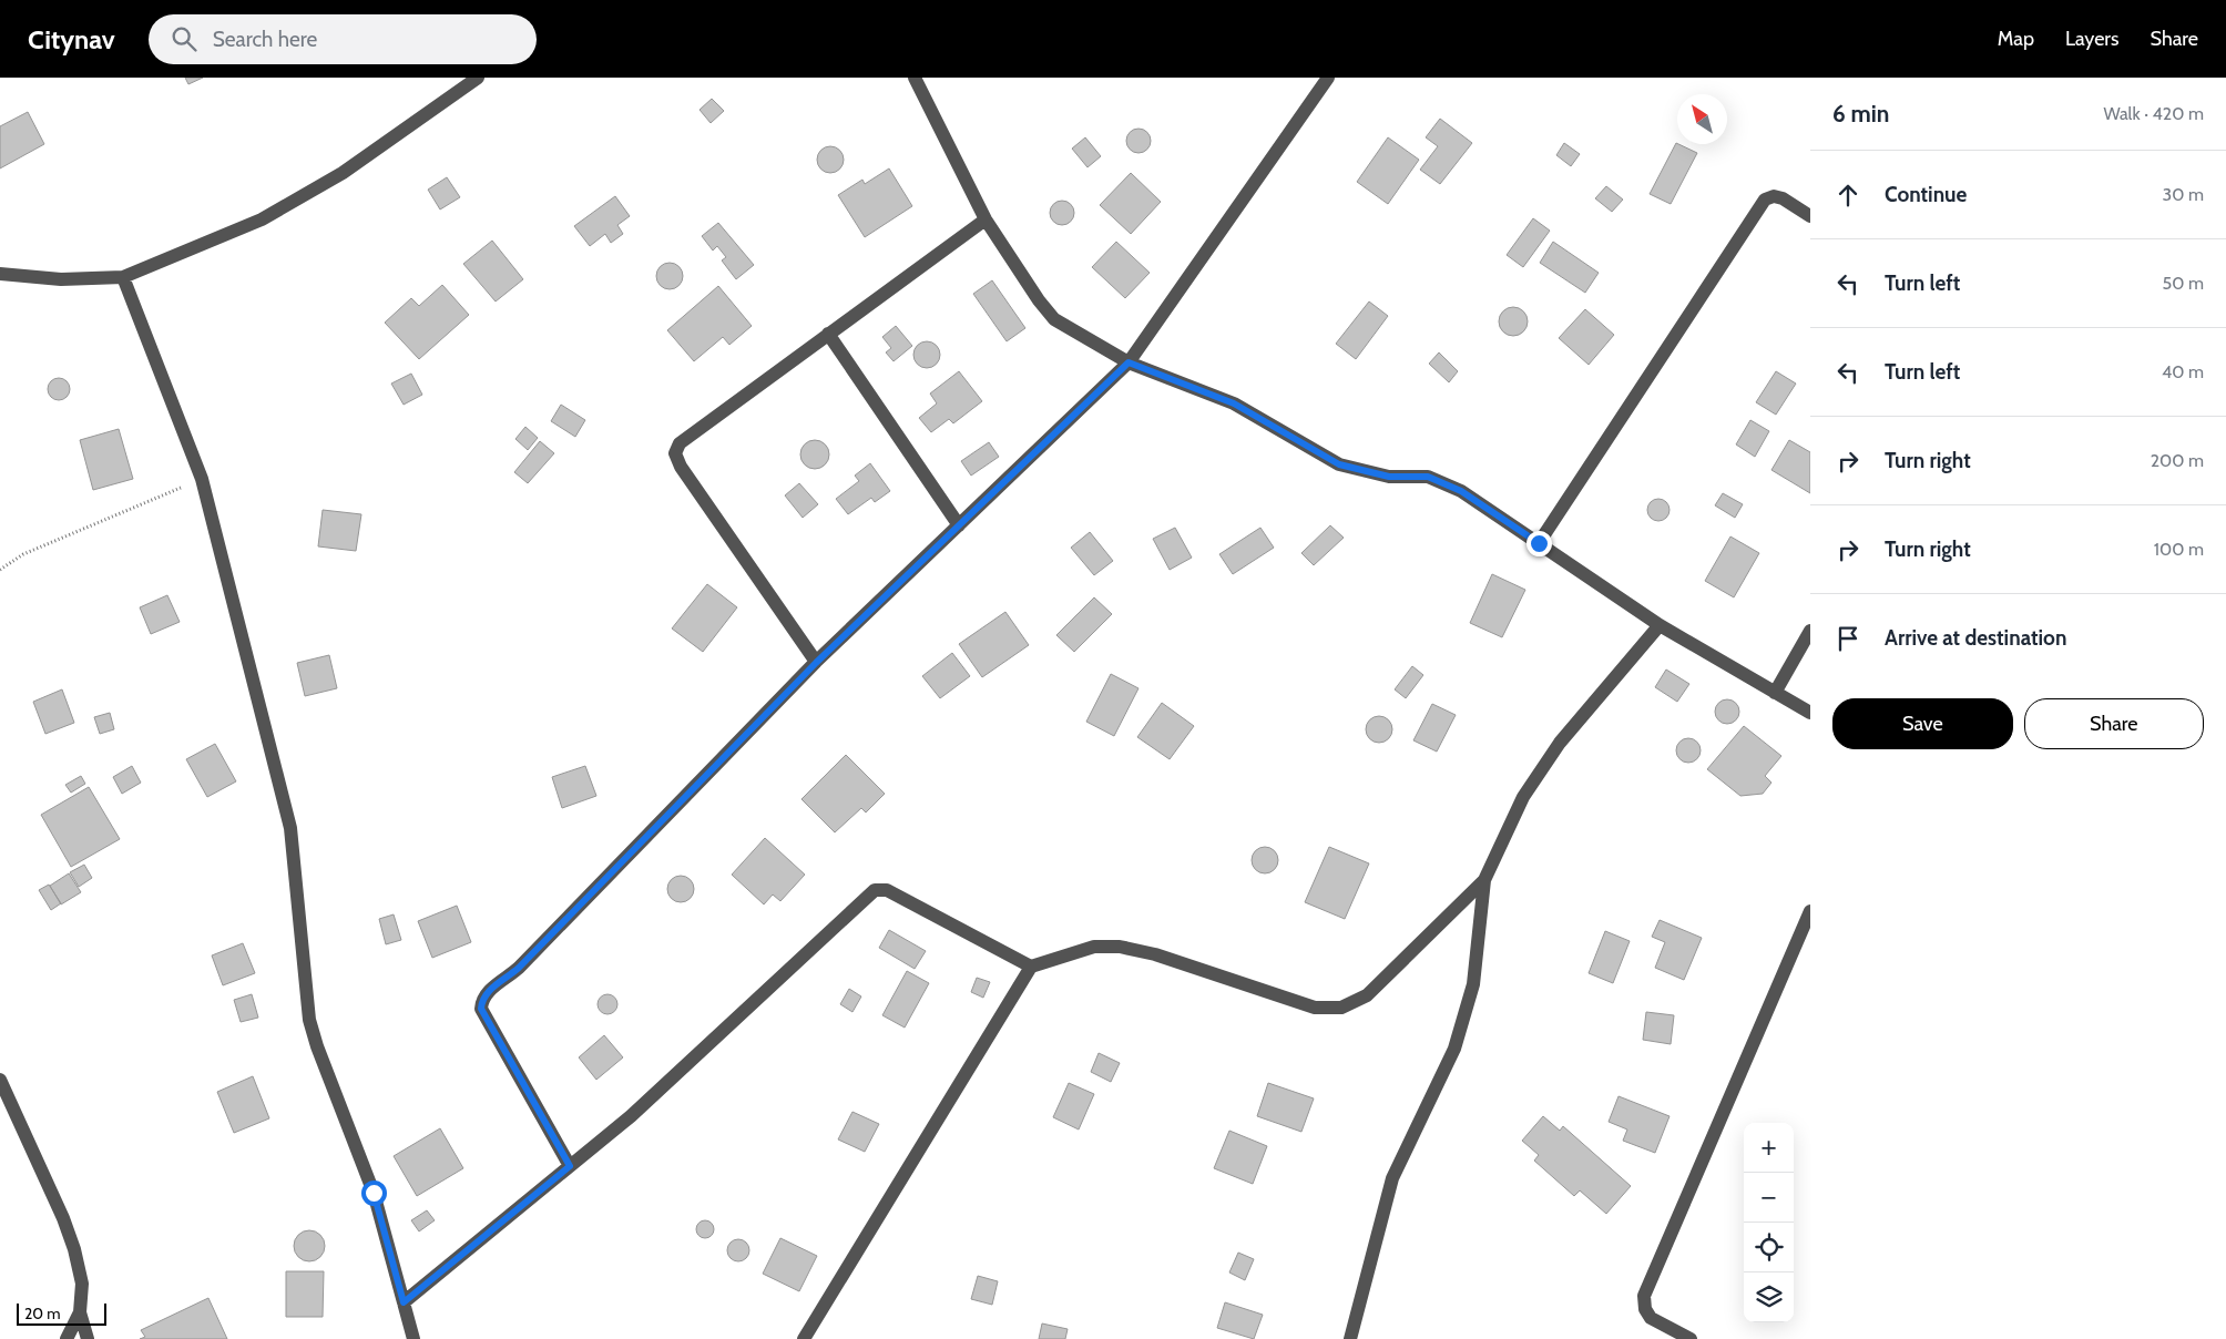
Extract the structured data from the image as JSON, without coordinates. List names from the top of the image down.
{
  "scale_bar": "20 m",
  "north": "top left",
  "page": {
    "header": "Citynav",
    "search": "Search here",
    "nav": ["Map", "Layers", "Share"],
    "heading": ["6 min", "Walk · 420 m"],
    "list": [
      ["Continue", "30 m"],
      ["Turn left", "50 m"],
      ["Turn left", "40 m"],
      ["Turn right", "200 m"],
      ["Turn right", "100 m"],
      "Arrive at destination"
    ],
    "buttons": ["Save", "Share"],
    "map_buttons": ["+", "−"],
    "scale": "20 m"
  }
}
